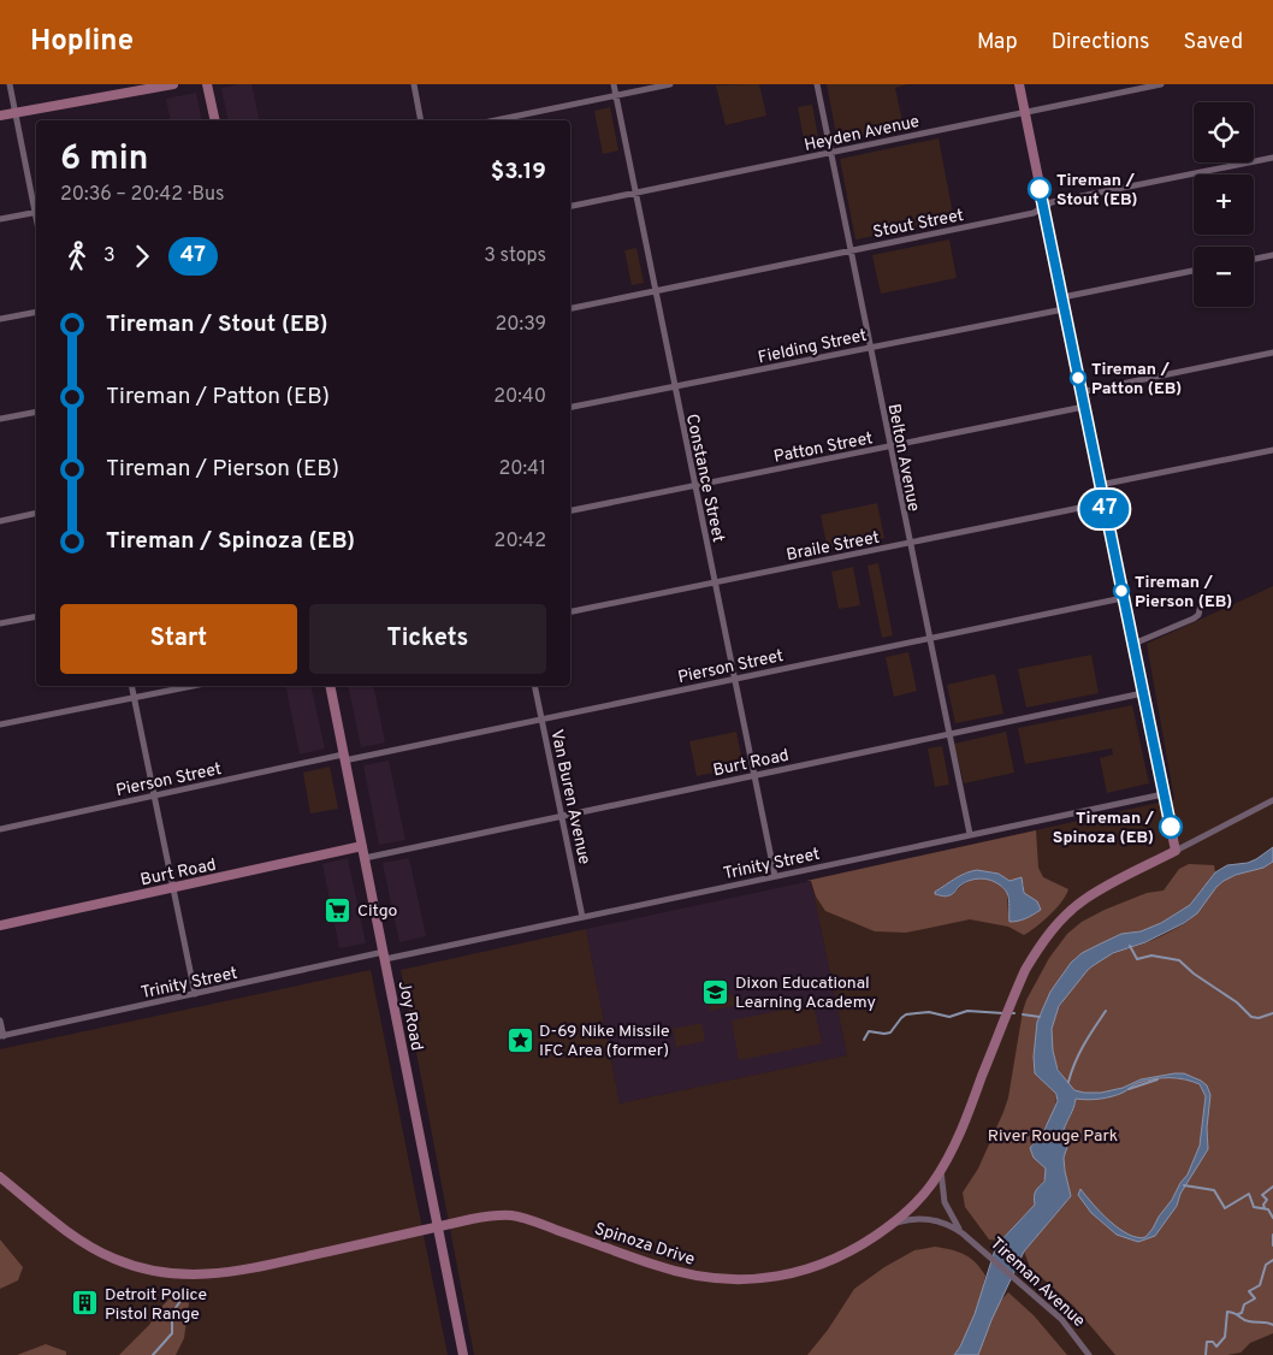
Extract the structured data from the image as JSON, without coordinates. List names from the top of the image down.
{
  "streets": {
    "street": [
      "Heyden Avenue",
      "Stout Street",
      "Fielding Street",
      "Patton Street",
      "Belton Avenue",
      "Constance Street",
      "Braile Street",
      "Pierson Street",
      "Burt Road",
      "Van Buren Avenue",
      "Trinity Street",
      "Joy Road",
      "Spinoza Drive",
      "Tireman Avenue"
    ]
  },
  "crossings": [
    ["Heyden Avenue", "Belton Avenue"],
    ["Heyden Avenue", "Constance Street"],
    ["Stout Street", "Belton Avenue"],
    ["Stout Street", "Constance Street"],
    ["Fielding Street", "Belton Avenue"],
    ["Fielding Street", "Constance Street"],
    ["Patton Street", "Belton Avenue"],
    ["Patton Street", "Constance Street"],
    ["Belton Avenue", "Braile Street"],
    ["Belton Avenue", "Pierson Street"],
    ["Belton Avenue", "Burt Road"],
    ["Belton Avenue", "Trinity Street"],
    ["Constance Street", "Braile Street"],
    ["Constance Street", "Pierson Street"],
    ["Constance Street", "Burt Road"],
    ["Constance Street", "Trinity Street"],
    ["Pierson Street", "Van Buren Avenue"],
    ["Pierson Street", "Joy Road"],
    ["Burt Road", "Van Buren Avenue"],
    ["Burt Road", "Joy Road"],
    ["Van Buren Avenue", "Trinity Street"],
    ["Trinity Street", "Joy Road"],
    ["Joy Road", "Spinoza Drive"]
  ],
  "parks": ["River Rouge Park"],
  "places": {
    "other": [
      "Tireman / Stout (EB)",
      "Tireman / Patton (EB)",
      "Tireman / Pierson (EB)",
      "Tireman / Spinoza (EB)"
    ],
    "supermarket": ["Citgo"],
    "school or university": ["Dixon Educational Learning Academy"],
    "place": ["D-69 Nike Missile IFC Area (former)"],
    "building": ["Detroit Police Pistol Range"]
  },
  "lines": ["bus line 47"],
  "page": {
    "header": "Hopline",
    "nav": ["Map", "Directions", "Saved"],
    "on_map": "47",
    "map_buttons": ["+", "−"],
    "heading": ["6 min", "20:36 – 20:42 · Bus", "$3.19"],
    "legs": ["3", "47", "3 stops"],
    "list": [
      {
        "name": "Tireman / Stout (EB)",
        "value": "20:39"
      },
      {
        "name": "Tireman / Patton (EB)",
        "value": "20:40"
      },
      {
        "name": "Tireman / Pierson (EB)",
        "value": "20:41"
      },
      {
        "name": "Tireman / Spinoza (EB)",
        "value": "20:42"
      }
    ],
    "buttons": ["Start", "Tickets"]
  }
}
